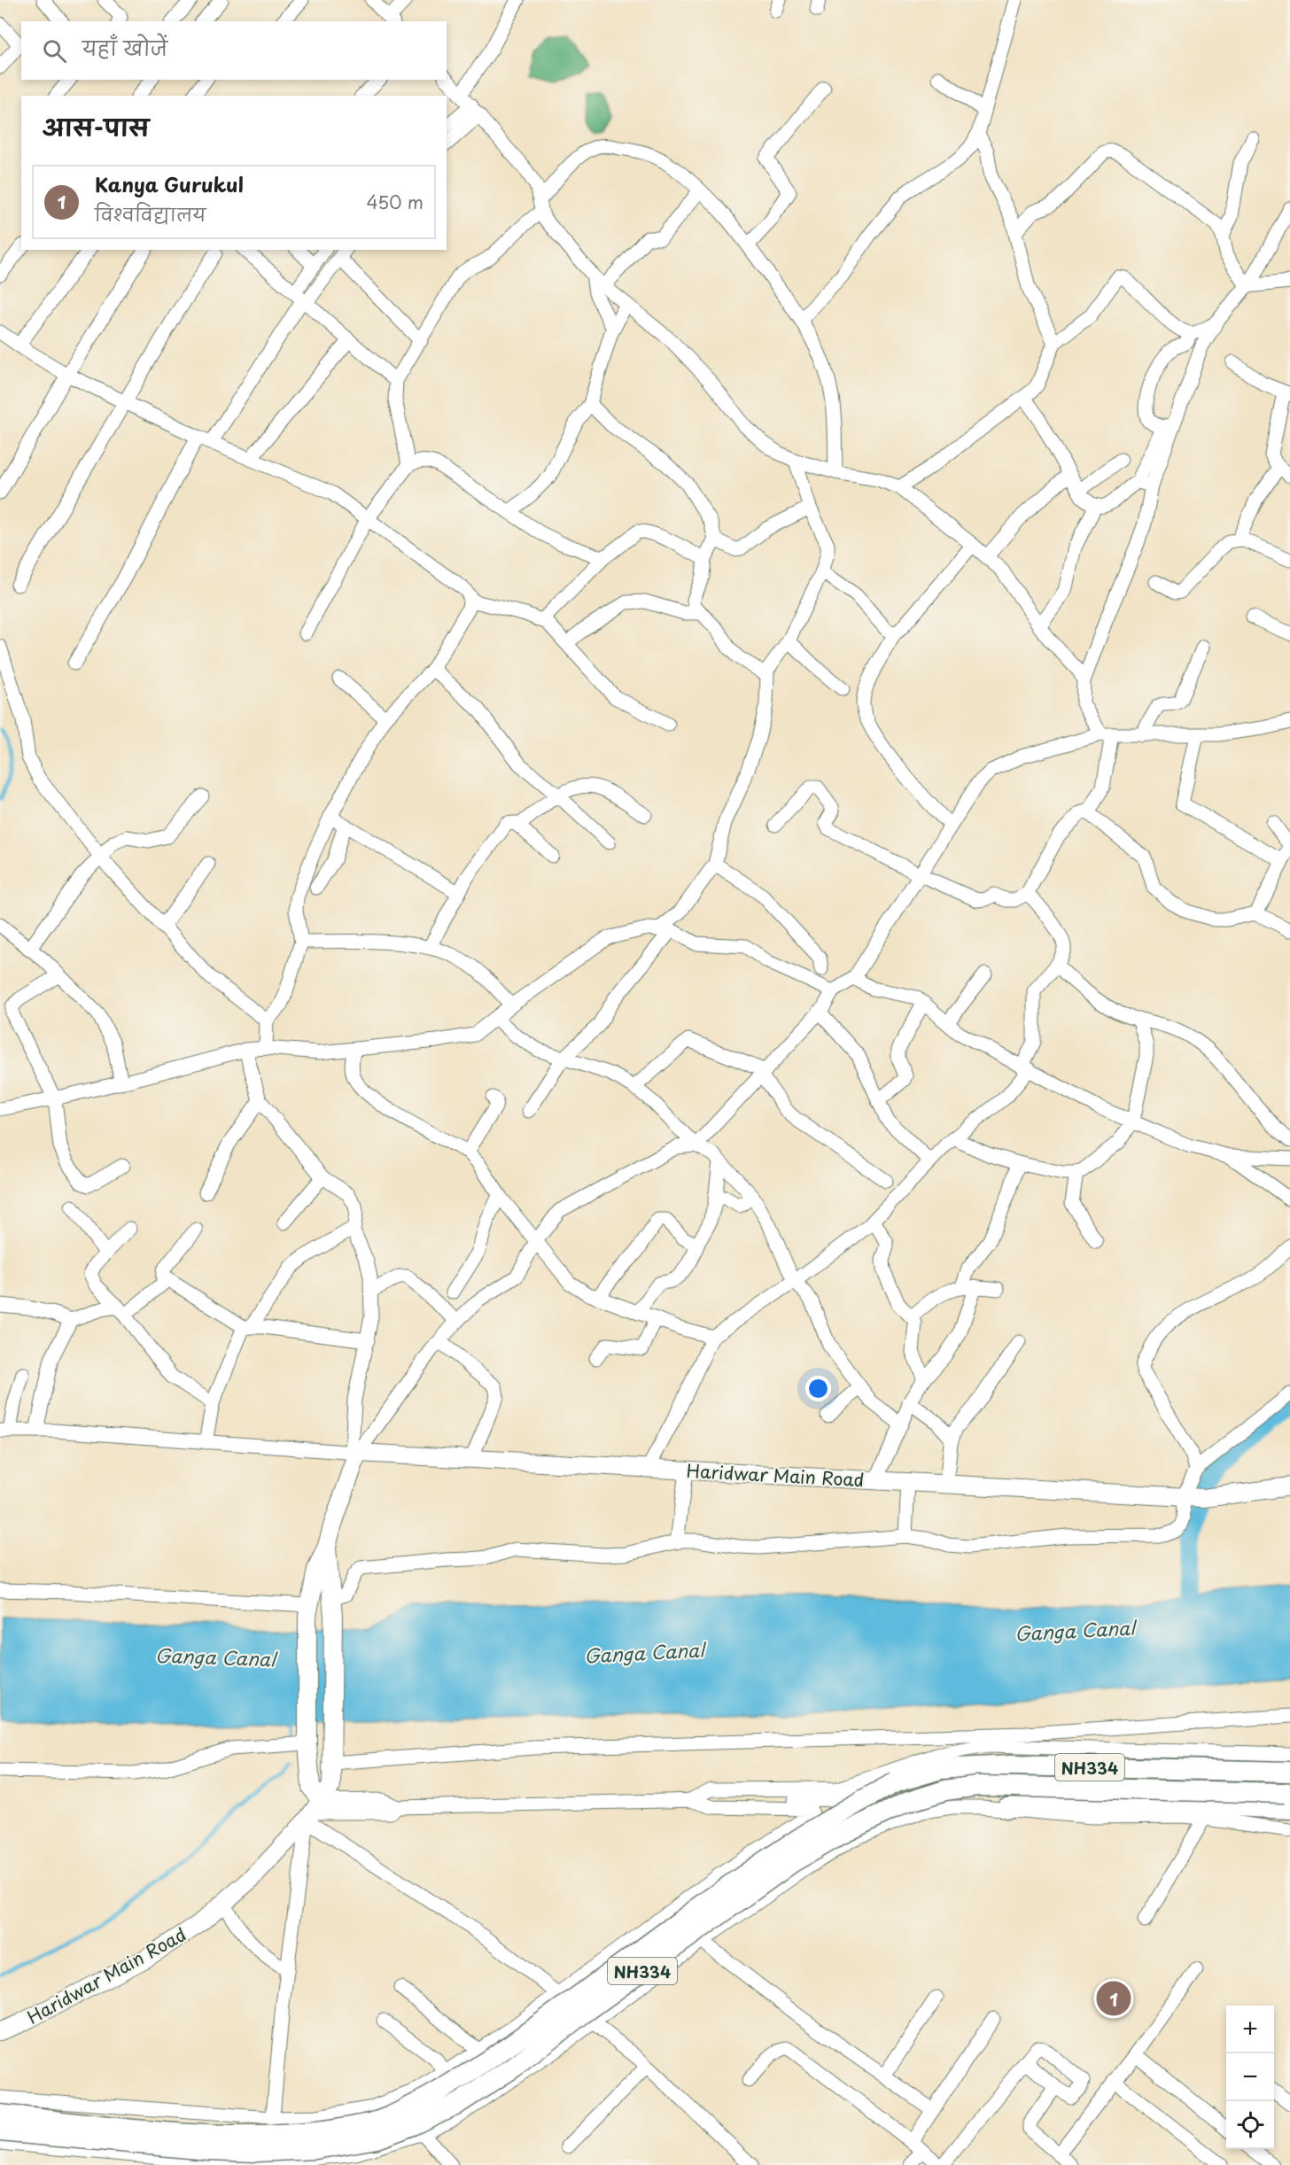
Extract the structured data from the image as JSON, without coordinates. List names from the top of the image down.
{
  "streets": {
    "highway": ["NH334"],
    "main road": ["Haridwar Main Road"]
  },
  "water": ["Ganga Canal"],
  "page": {
    "search": "यहाँ खोजें",
    "heading": "आस-पास",
    "list": [
      {
        "mark": "1",
        "name": "Kanya Gurukul",
        "note": "विश्वविद्यालय",
        "value": "450 m"
      }
    ],
    "pins": "1",
    "map_buttons": ["+", "−"]
  }
}
